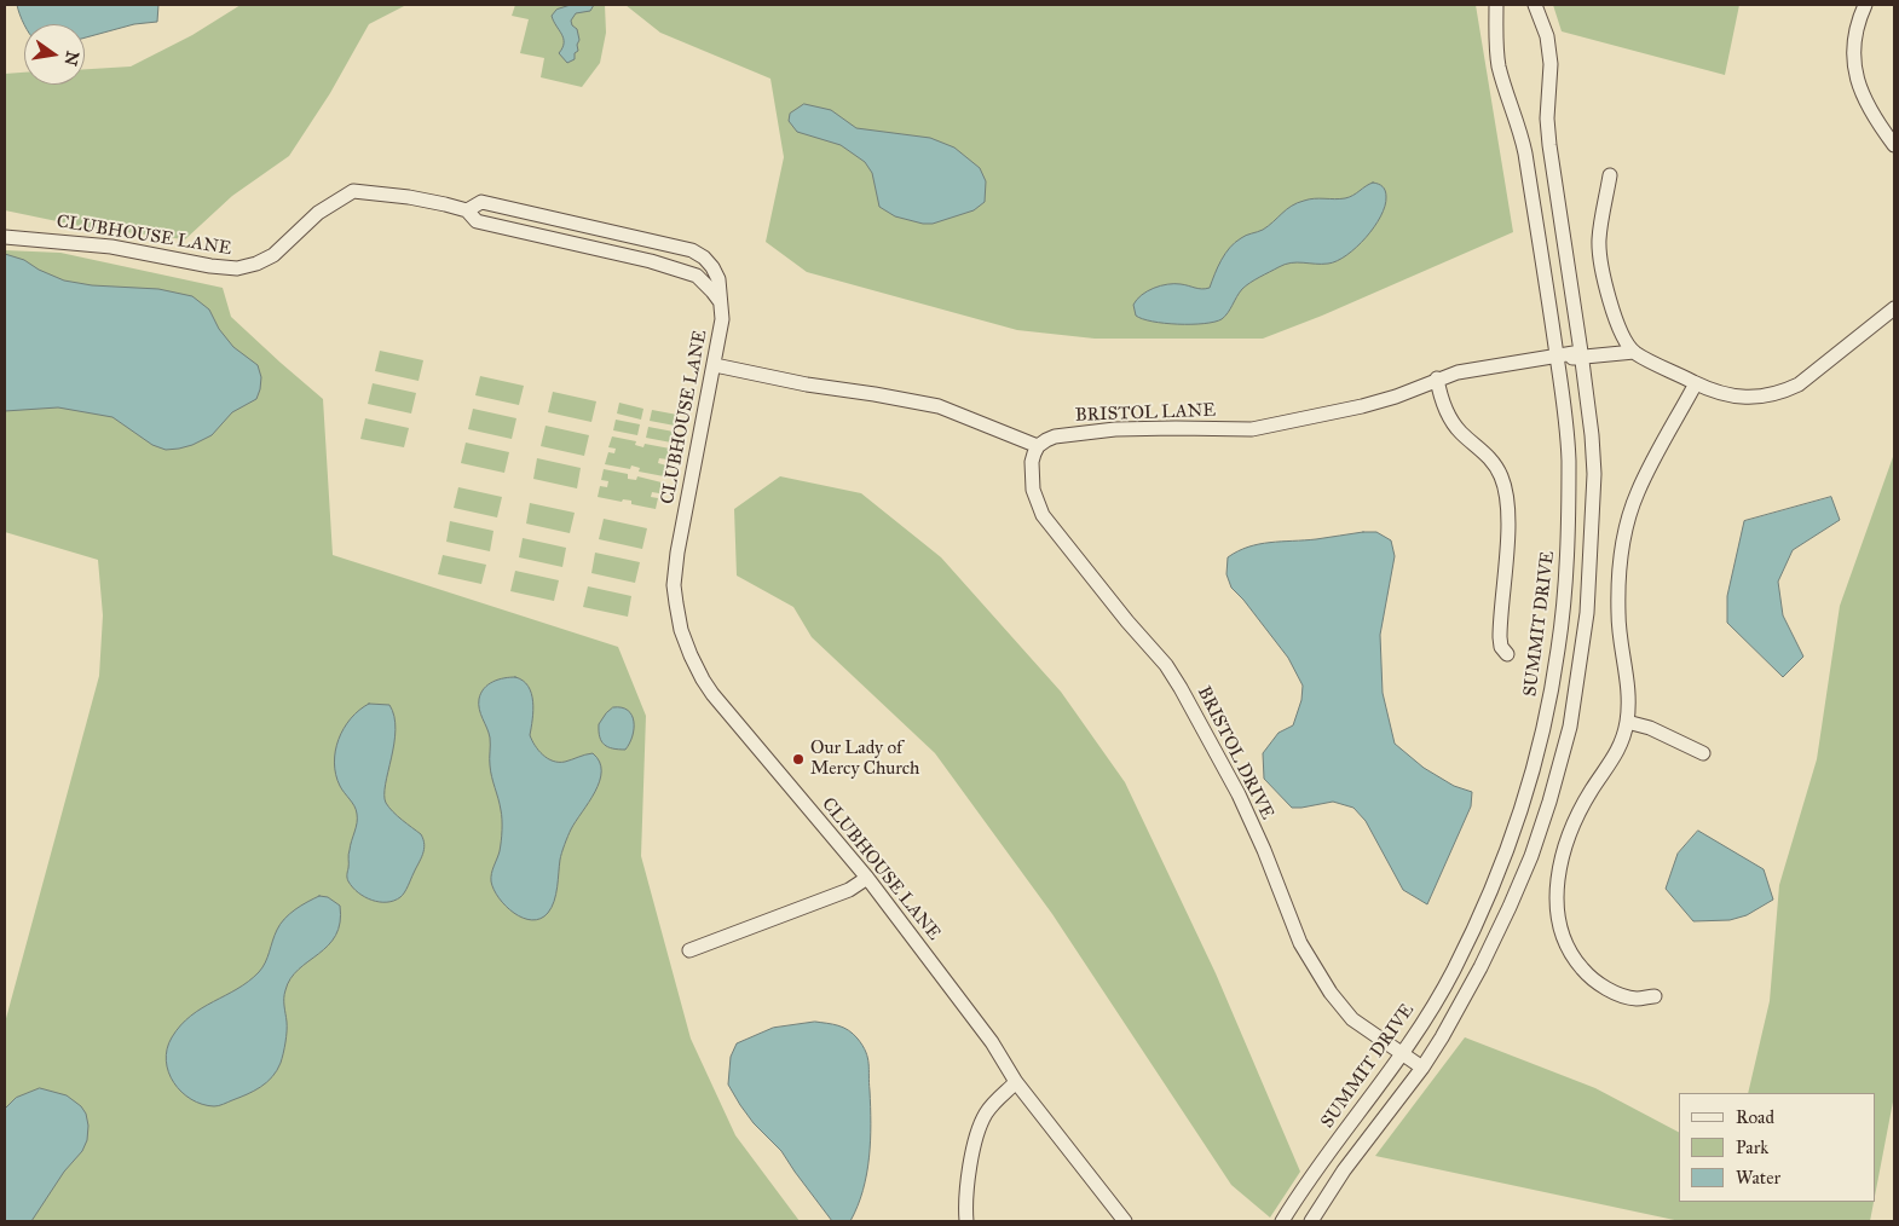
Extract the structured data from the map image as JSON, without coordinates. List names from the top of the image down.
{
  "streets": {
    "street": [
      "CLUBHOUSE LANE",
      "BRISTOL LANE",
      "SUMMIT DRIVE",
      "BRISTOL DRIVE"
    ]
  },
  "crossings": [
    ["BRISTOL LANE", "SUMMIT DRIVE"],
    ["BRISTOL LANE", "BRISTOL DRIVE"],
    ["SUMMIT DRIVE", "BRISTOL DRIVE"]
  ],
  "places": ["Our Lady of Mercy Church"],
  "legend": ["Road", "Park", "Water"],
  "north": "right"
}
